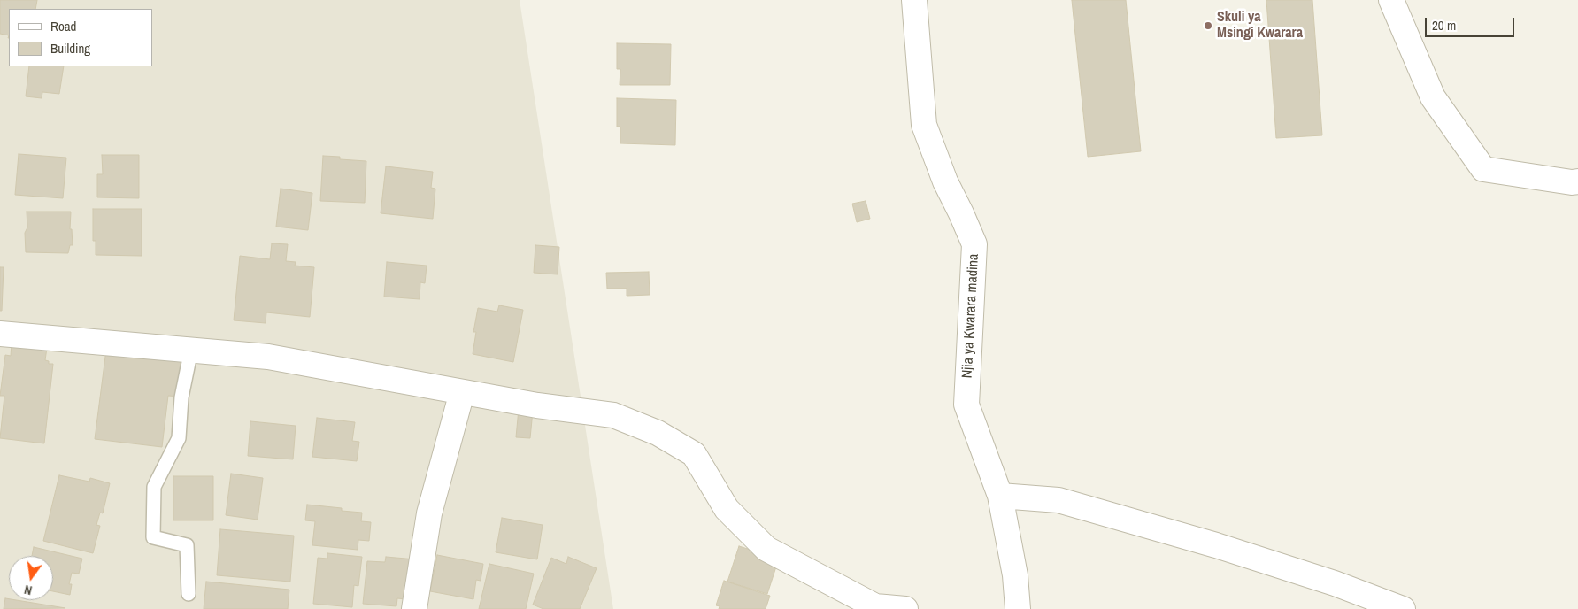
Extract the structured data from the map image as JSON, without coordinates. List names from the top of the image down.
{
  "streets": {
    "street": ["Njia ya Kwarara madina"]
  },
  "places": ["Skuli ya Msingi Kwarara"],
  "legend": ["Road", "Building"],
  "scale_bar": "20 m",
  "north": "bottom"
}
